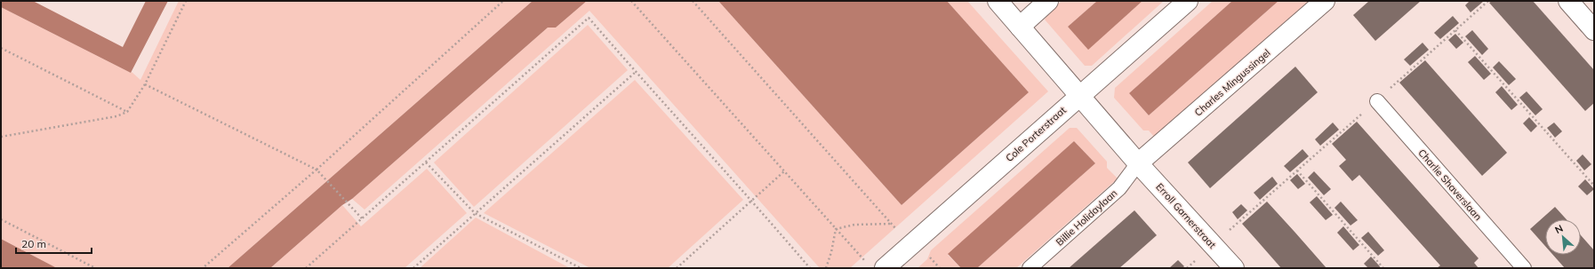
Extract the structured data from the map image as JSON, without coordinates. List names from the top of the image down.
{
  "streets": {
    "street": [
      "Charles Mingussingel",
      "Cole Porterstraat",
      "Charlie Shaverslaan",
      "Erroll Garnerstraat",
      "Billie Holidaylaan"
    ]
  },
  "crossings": [
    ["Charles Mingussingel", "Erroll Garnerstraat"],
    ["Charles Mingussingel", "Billie Holidaylaan"],
    ["Cole Porterstraat", "Erroll Garnerstraat"],
    ["Erroll Garnerstraat", "Billie Holidaylaan"]
  ],
  "scale_bar": "20 m",
  "north": "top left"
}
